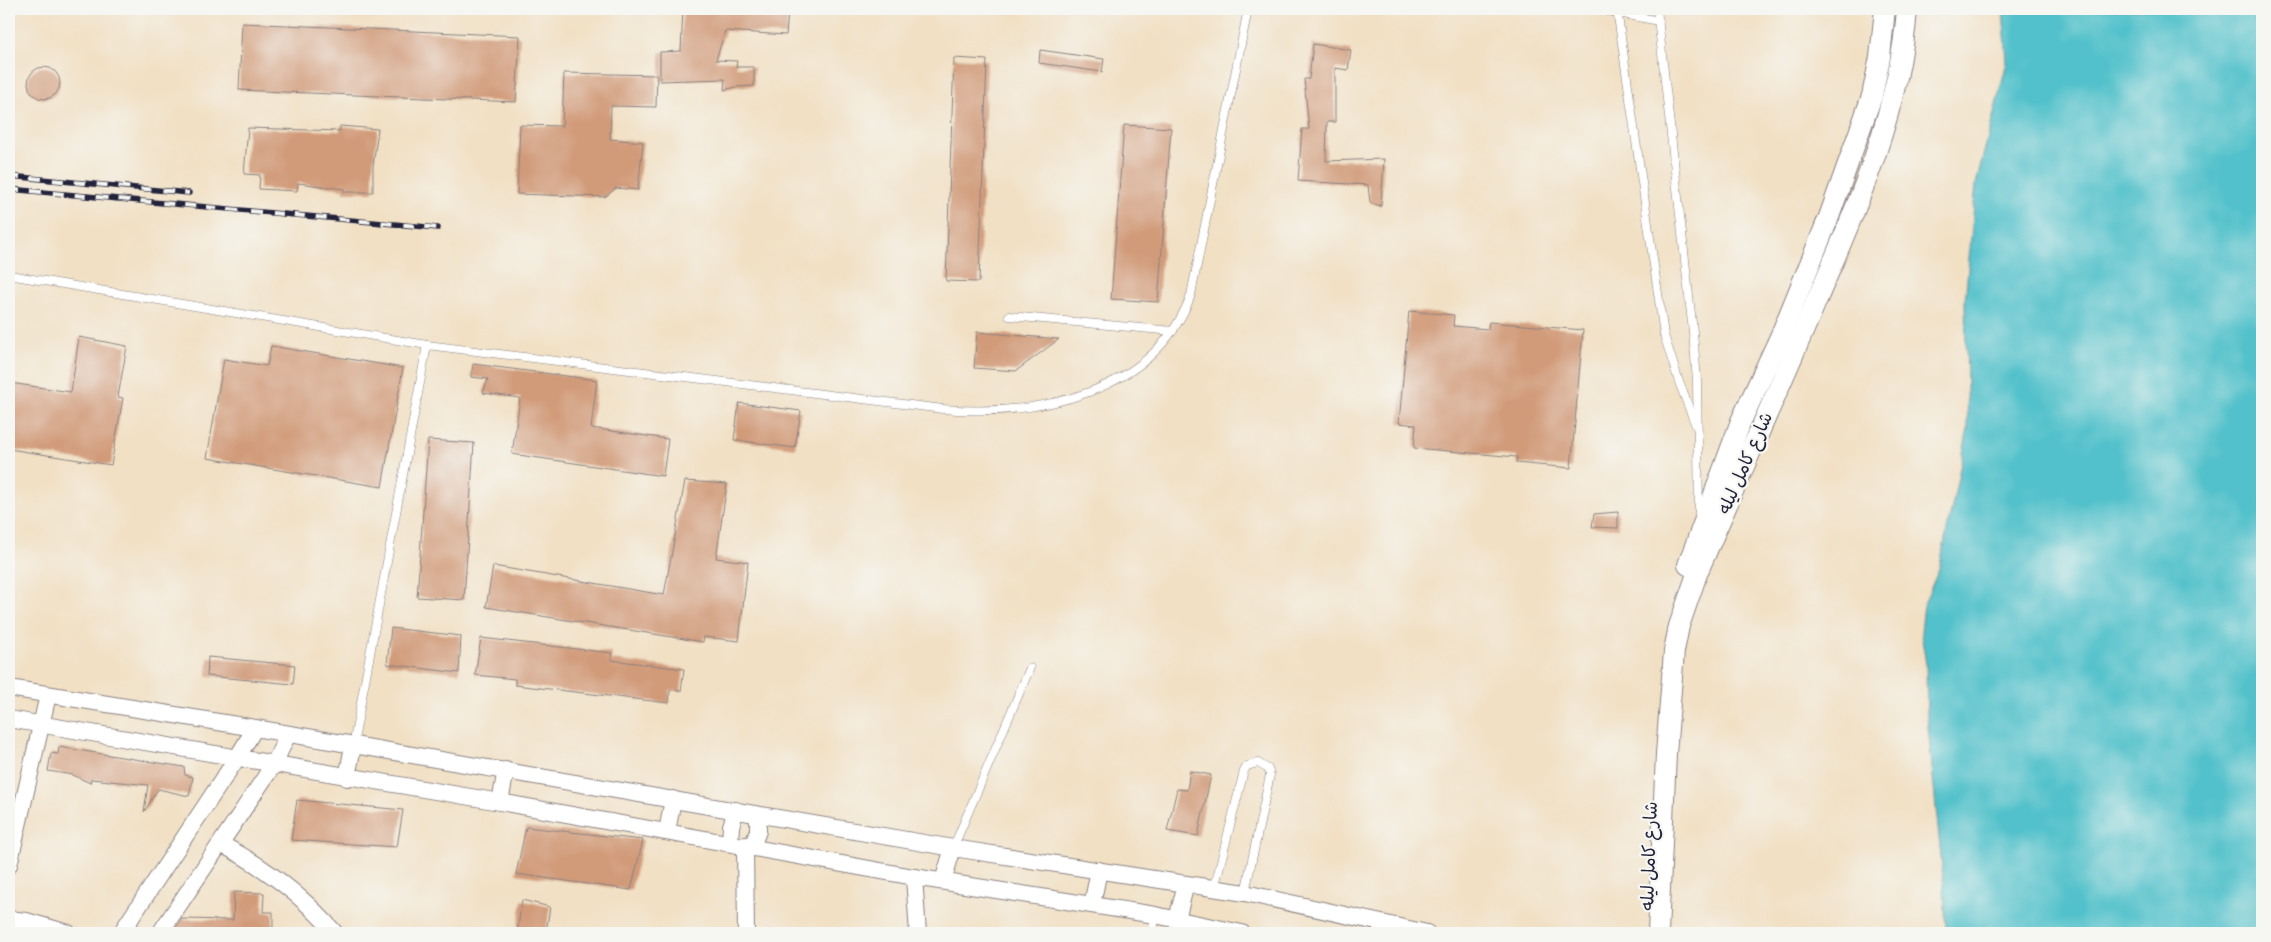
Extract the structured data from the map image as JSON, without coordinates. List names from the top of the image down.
{
  "streets": {
    "street": ["شارع كامل ليله"]
  }
}
